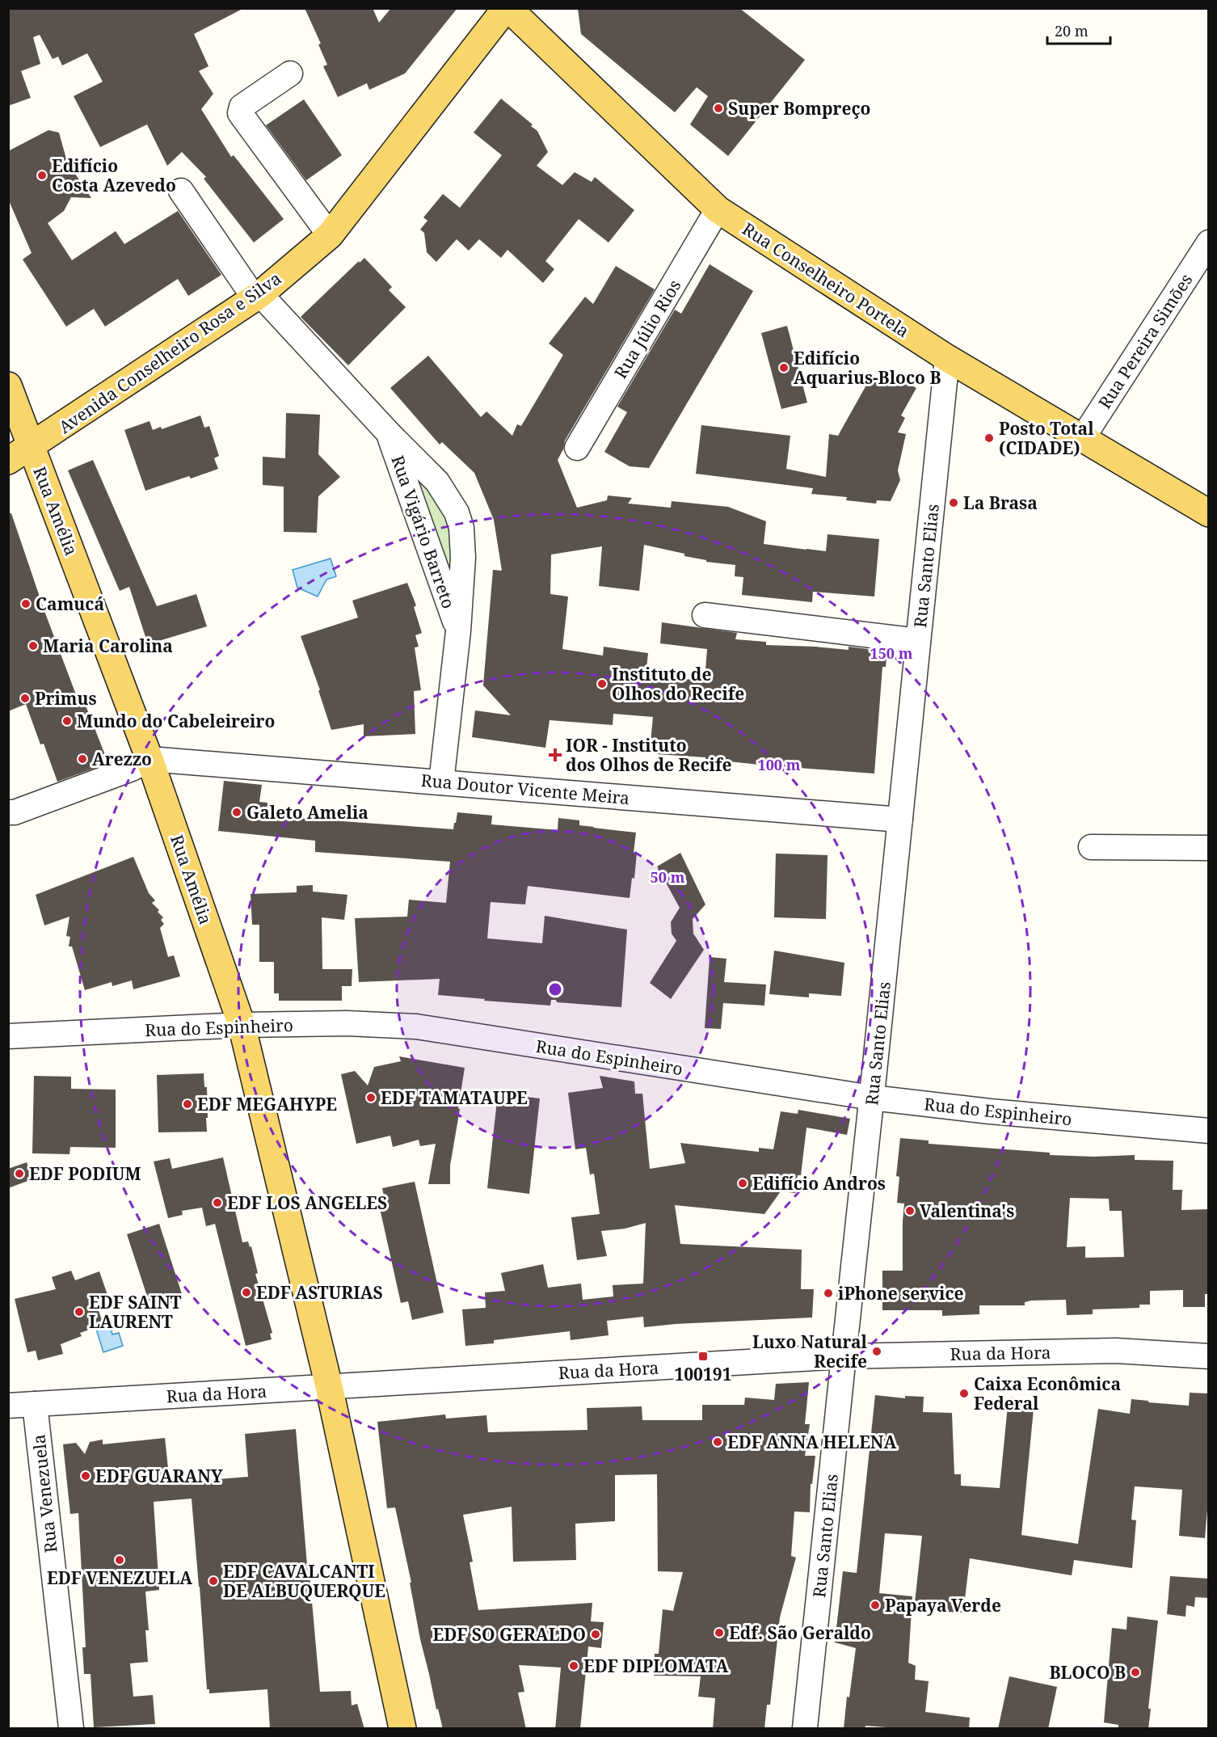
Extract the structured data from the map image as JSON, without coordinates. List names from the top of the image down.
{
  "streets": {
    "main road": ["Rua Conselheiro Portela", "Avenida Conselheiro Rosa e Silva", "Rua Amélia"],
    "street": [
      "Rua Júlio Rios",
      "Rua Pereira Simões",
      "Rua Vigário Barreto",
      "Rua Santo Elias",
      "Rua Doutor Vicente Meira",
      "Rua do Espinheiro",
      "Rua da Hora",
      "Rua Venezuela"
    ]
  },
  "crossings": [
    ["Rua Conselheiro Portela", "Rua Júlio Rios"],
    ["Rua Conselheiro Portela", "Rua Pereira Simões"],
    ["Rua Conselheiro Portela", "Avenida Conselheiro Rosa e Silva"],
    ["Rua Conselheiro Portela", "Rua Santo Elias"],
    ["Avenida Conselheiro Rosa e Silva", "Rua Amélia"],
    ["Avenida Conselheiro Rosa e Silva", "Rua Vigário Barreto"],
    ["Rua Amélia", "Rua Doutor Vicente Meira"],
    ["Rua Amélia", "Rua do Espinheiro"],
    ["Rua Amélia", "Rua da Hora"],
    ["Rua Vigário Barreto", "Rua Doutor Vicente Meira"],
    ["Rua Santo Elias", "Rua Doutor Vicente Meira"],
    ["Rua Santo Elias", "Rua do Espinheiro"],
    ["Rua Santo Elias", "Rua da Hora"],
    ["Rua da Hora", "Rua Venezuela"]
  ],
  "places": {
    "other": [
      "Super Bompreço",
      "Edifício Costa Azevedo",
      "Edifício Aquarius-Bloco B",
      "Posto Total (CIDADE)",
      "La Brasa",
      "Camucá",
      "Maria Carolina",
      "Instituto de Olhos do Recife",
      "Primus",
      "Mundo do Cabeleireiro",
      "Arezzo",
      "Galeto Amelia",
      "EDF TAMATAUPE",
      "EDF MEGAHYPE",
      "EDF PODIUM",
      "Edifício Andros",
      "EDF LOS ANGELES",
      "Valentina's",
      "EDF ASTURIAS",
      "iPhone service",
      "EDF SAINT LAURENT",
      "Luxo Natural Recife",
      "Caixa Econômica Federal",
      "EDF ANNA HELENA",
      "EDF GUARANY",
      "EDF VENEZUELA",
      "EDF CAVALCANTI DE ALBUQUERQUE",
      "Papaya Verde",
      "Edf. São Geraldo",
      "EDF SO GERALDO",
      "EDF DIPLOMATA",
      "BLOCO B"
    ],
    "health": ["IOR - Instituto dos Olhos de Recife"],
    "transit": ["100191"]
  },
  "scale_bar": "20 m",
  "rings": ["150 m", "100 m", "50 m"]
}
